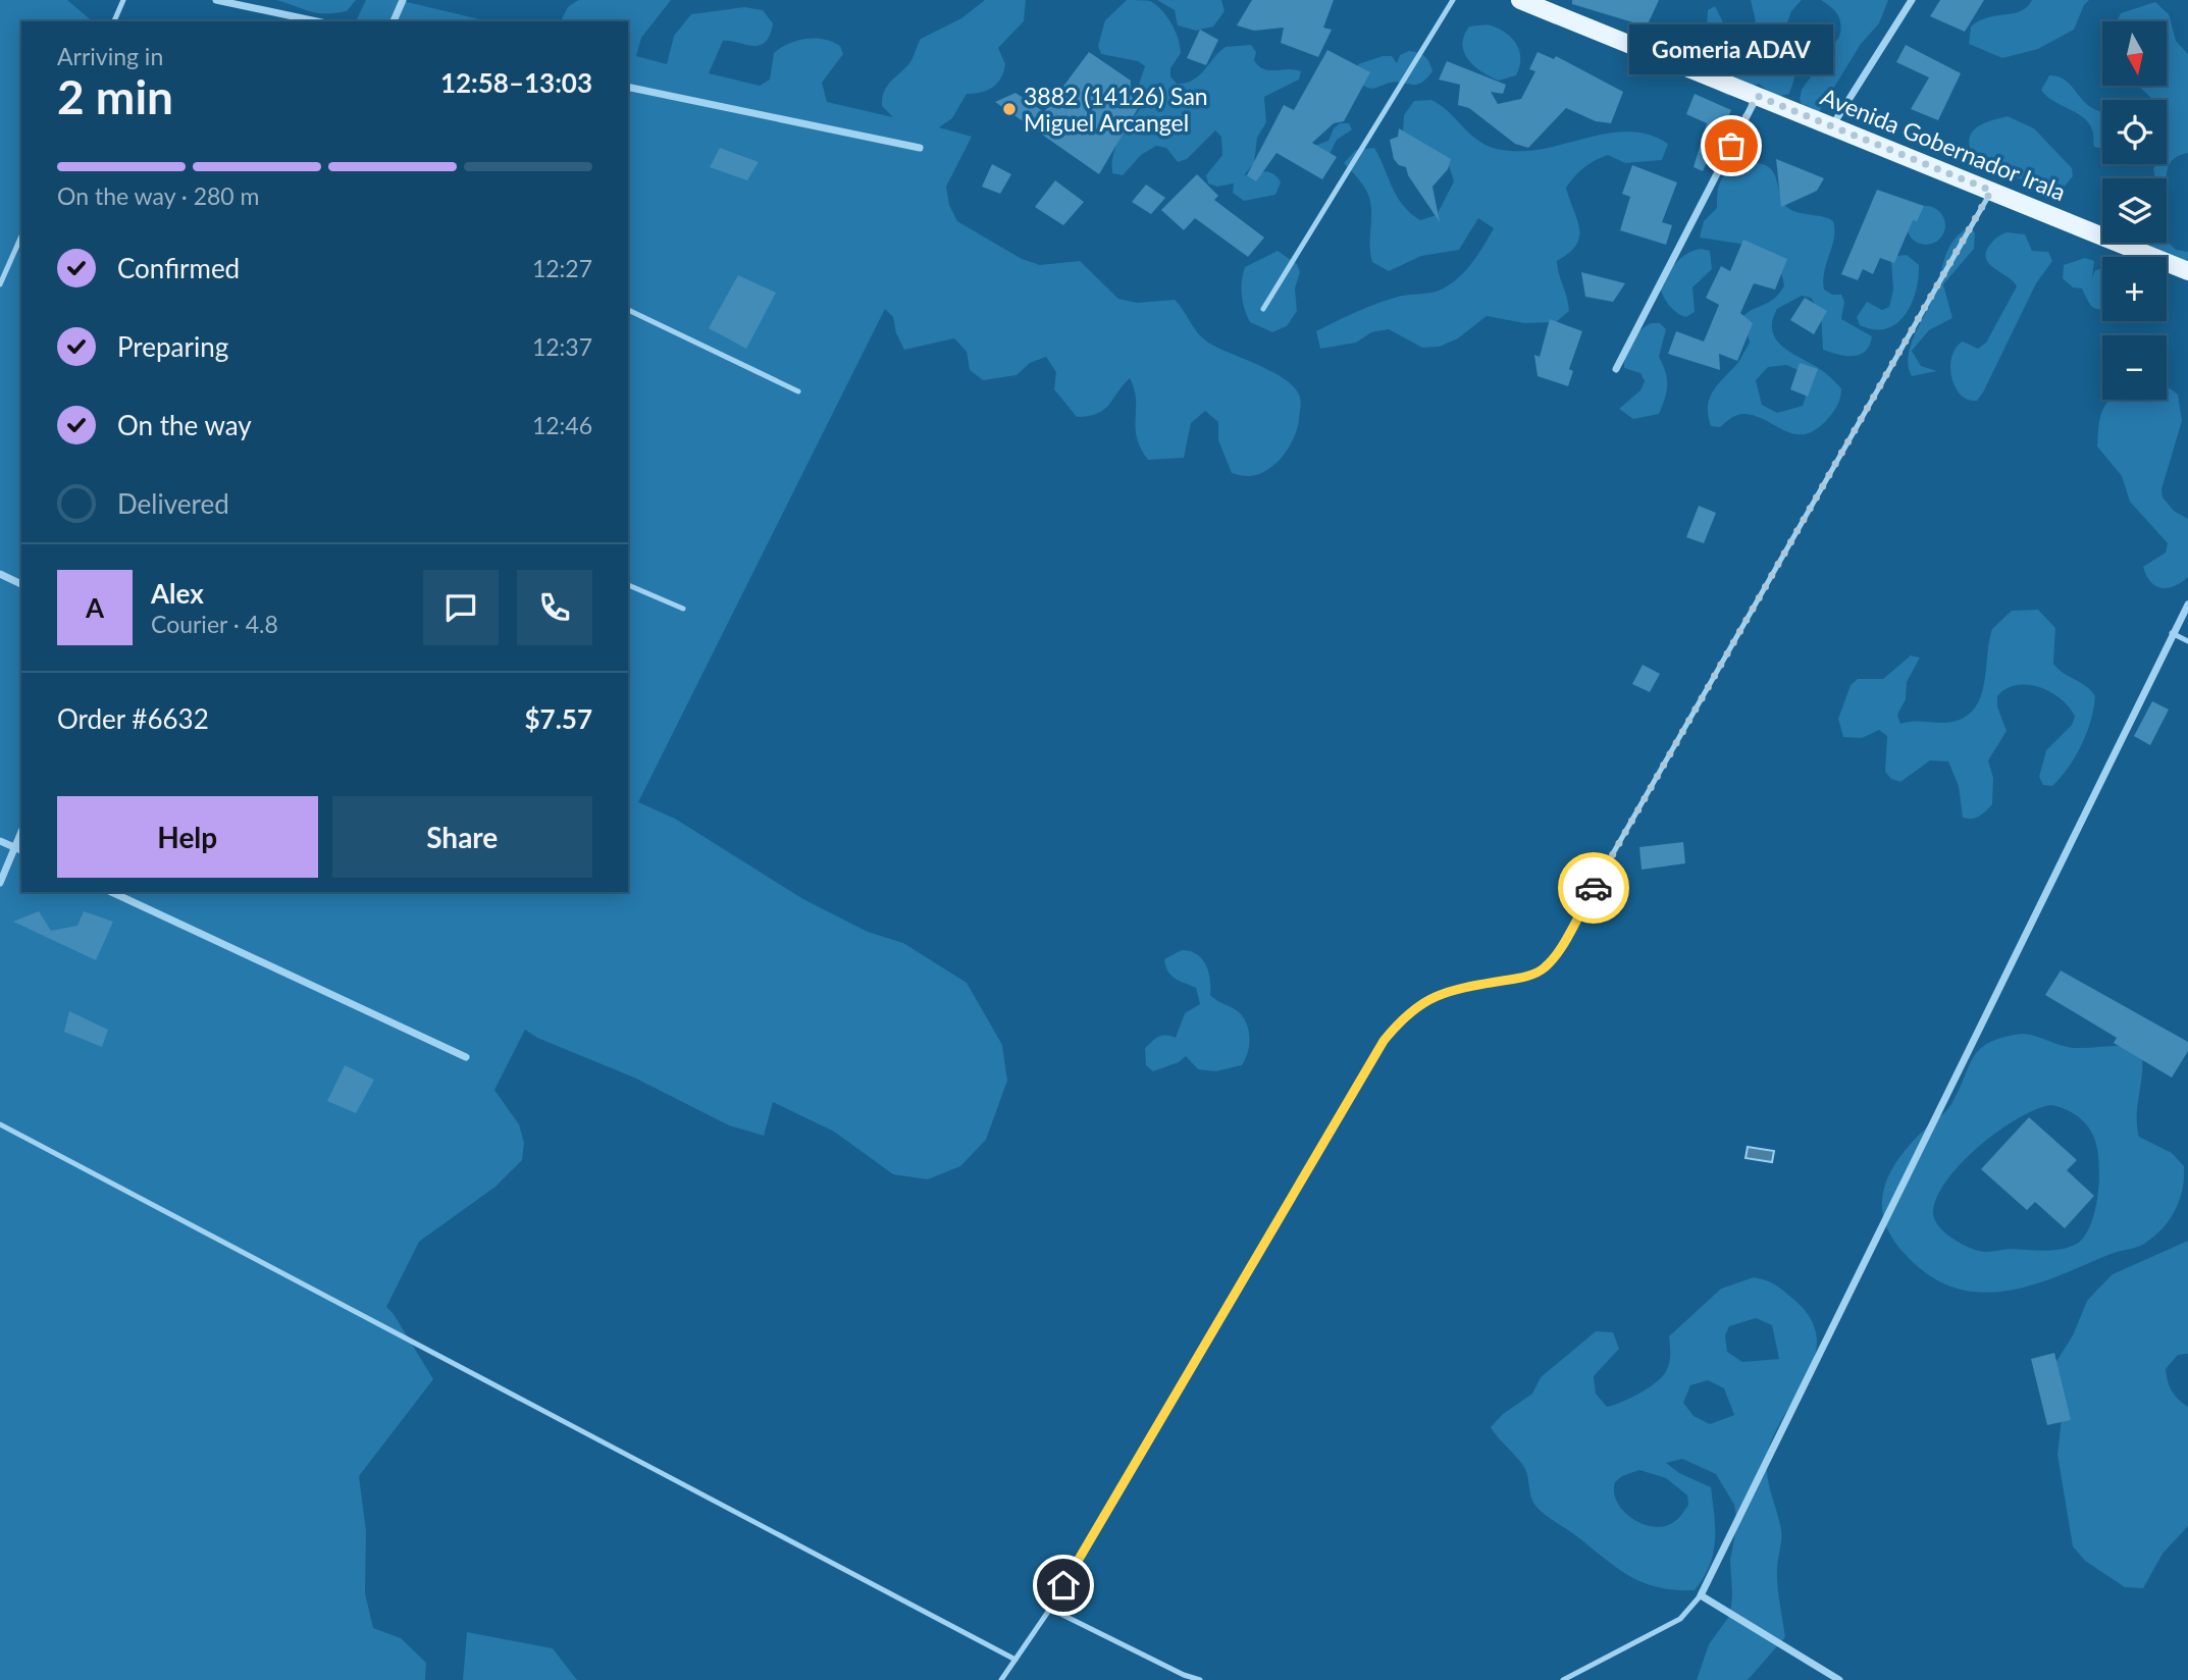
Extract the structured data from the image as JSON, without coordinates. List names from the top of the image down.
{
  "streets": {
    "main road": ["Avenida Gobernador Irala"]
  },
  "places": ["3882 (14126) San Miguel Arcangel", "Gomeria ADAV"],
  "north": "bottom",
  "page": {
    "map_buttons": ["+", "−"],
    "heading": ["2 min", "Arriving in", "12:58–13:03"],
    "panel": [
      "Alex",
      "Courier · 4.8",
      "Order #6632",
      "$7.57"
    ],
    "bubble": "Gomeria ADAV",
    "bar": "On the way · 280 m",
    "list": [
      ["Confirmed", "12:27"],
      ["Preparing", "12:37"],
      ["On the way", "12:46"],
      "Delivered"
    ],
    "round": "A",
    "buttons": ["Help", "Share"]
  }
}
